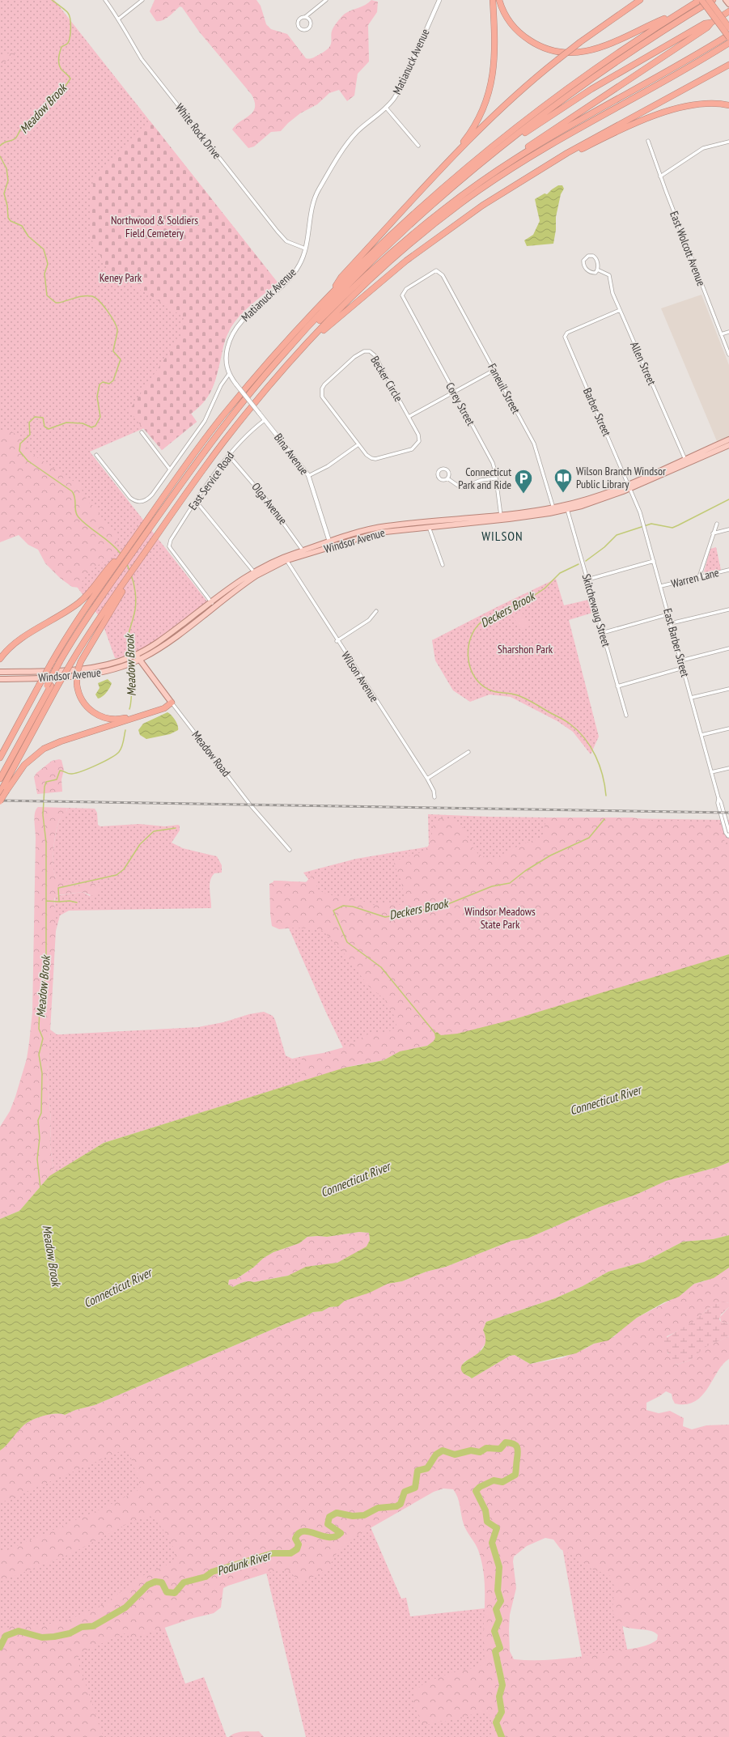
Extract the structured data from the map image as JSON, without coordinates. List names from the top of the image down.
{
  "streets": {
    "main road": ["Windsor Avenue", "Meadow Road"],
    "street": [
      "Matianuck Avenue",
      "White Rock Drive",
      "East Wolcott Avenue",
      "Allen Street",
      "Becker Circle",
      "Faneuil Street",
      "Corey Street",
      "Barber Street",
      "Bina Avenue",
      "East Service Road",
      "Olga Avenue",
      "Warren Lane",
      "Skitchewaug Street",
      "East Barber Street",
      "Wilson Avenue"
    ]
  },
  "crossings": [
    ["Matianuck Avenue", "White Rock Drive"],
    ["Matianuck Avenue", "Bina Avenue"],
    ["Allen Street", "Barber Street"],
    ["Allen Street", "Windsor Avenue"],
    ["Faneuil Street", "Corey Street"],
    ["Faneuil Street", "Windsor Avenue"],
    ["Corey Street", "Windsor Avenue"],
    ["Barber Street", "Windsor Avenue"],
    ["Barber Street", "East Barber Street"],
    ["Bina Avenue", "East Service Road"],
    ["Bina Avenue", "Windsor Avenue"],
    ["East Service Road", "Olga Avenue"],
    ["East Service Road", "Windsor Avenue"],
    ["Olga Avenue", "Windsor Avenue"],
    ["Windsor Avenue", "Skitchewaug Street"],
    ["Windsor Avenue", "East Barber Street"],
    ["Windsor Avenue", "Wilson Avenue"],
    ["Windsor Avenue", "Meadow Road"],
    ["Warren Lane", "East Barber Street"]
  ],
  "districts": ["WILSON"],
  "water": [
    "Meadow Brook",
    "Deckers Brook",
    "Connecticut River",
    "Podunk River"
  ],
  "parks": [
    "Northwood & Soldiers Field Cemetery",
    "Keney Park",
    "Sharshon Park",
    "Windsor Meadows State Park"
  ],
  "places": {
    "library": ["Wilson Branch Windsor Public Library"],
    "parking": ["Connecticut Park and Ride"]
  }
}
